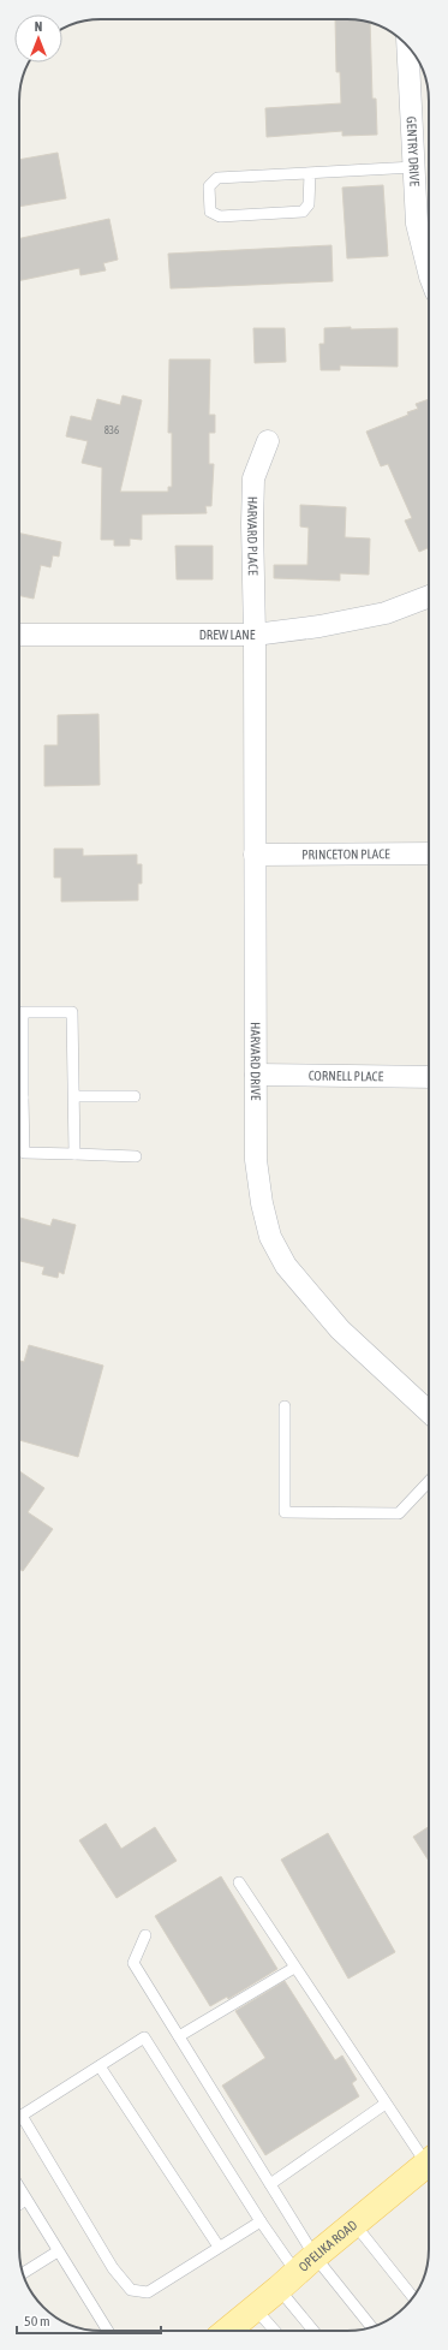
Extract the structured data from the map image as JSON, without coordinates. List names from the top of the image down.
{
  "streets": {
    "main road": ["OPELIKA ROAD"],
    "street": [
      "GENTRY DRIVE",
      "HARVARD PLACE",
      "DREW LANE",
      "PRINCETON PLACE",
      "HARVARD DRIVE",
      "CORNELL PLACE"
    ]
  },
  "crossings": [
    ["HARVARD PLACE", "DREW LANE"],
    ["HARVARD PLACE", "HARVARD DRIVE"],
    ["DREW LANE", "HARVARD DRIVE"],
    ["PRINCETON PLACE", "HARVARD DRIVE"],
    ["HARVARD DRIVE", "CORNELL PLACE"]
  ],
  "house_numbers": ["836"],
  "scale_bar": "50 m",
  "north": "top"
}
